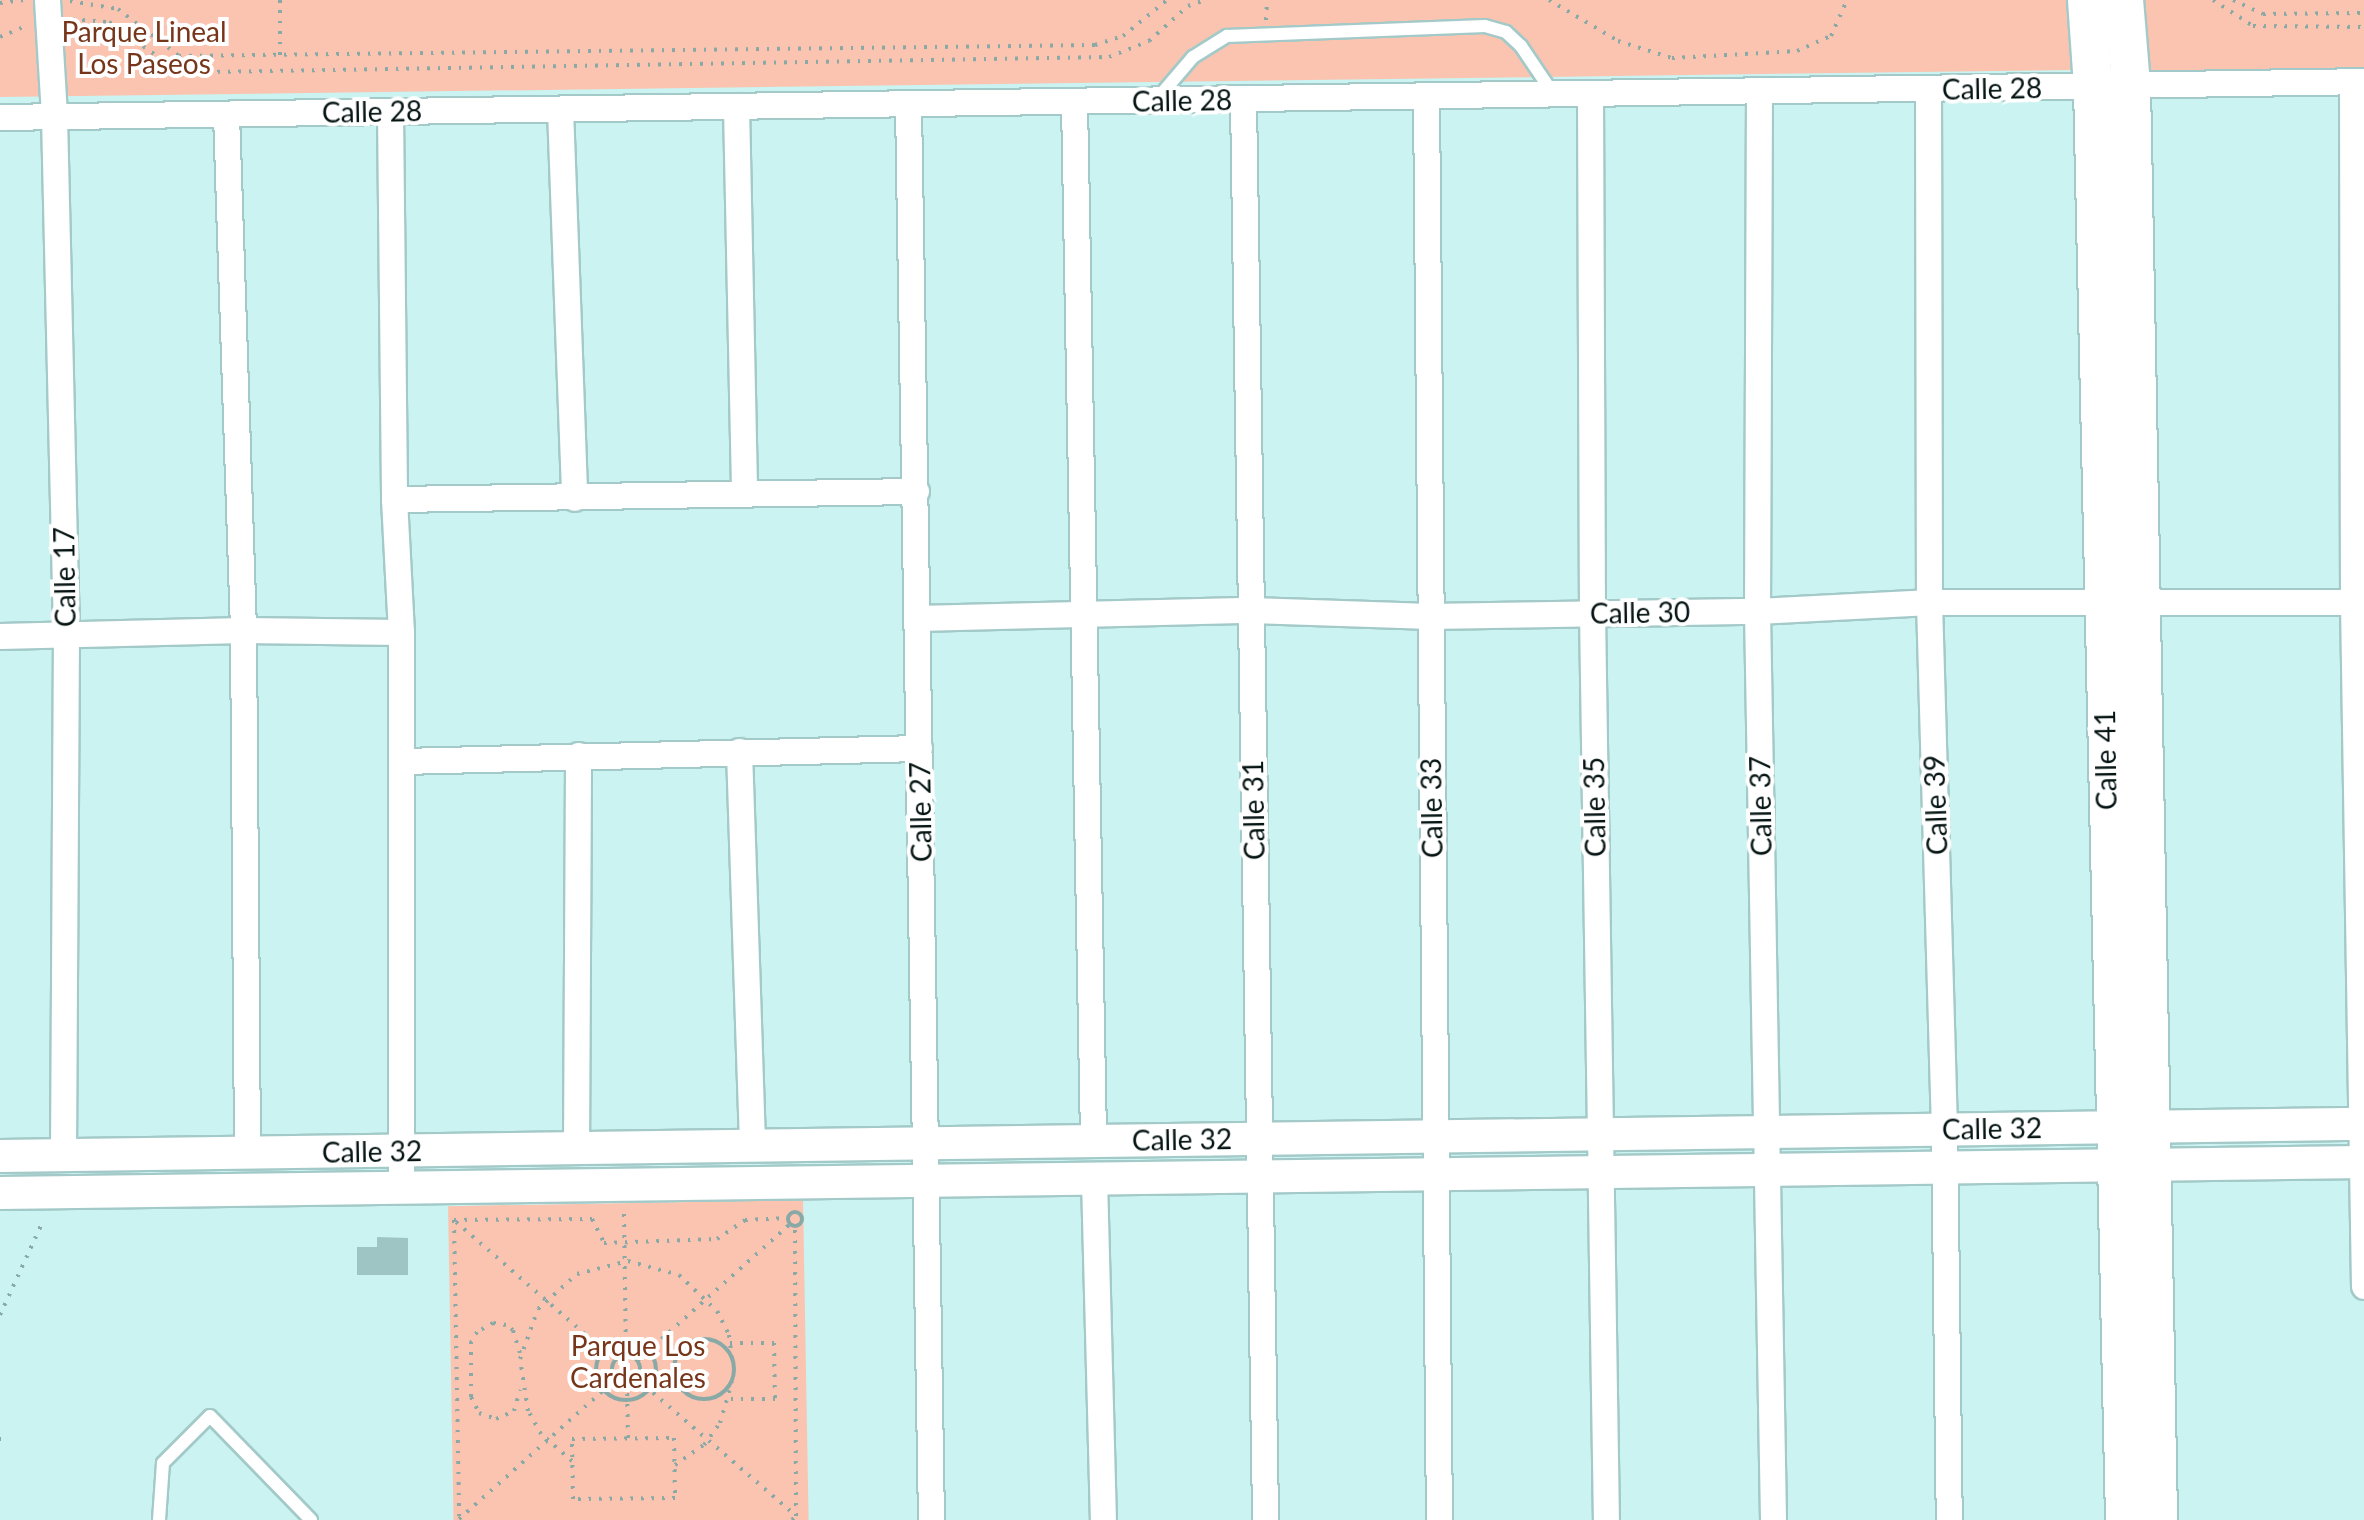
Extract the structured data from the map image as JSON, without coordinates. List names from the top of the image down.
{
  "streets": {
    "main road": ["Calle 41"],
    "street": [
      "Calle 28",
      "Calle 17",
      "Calle 30",
      "Calle 39",
      "Calle 37",
      "Calle 35",
      "Calle 33",
      "Calle 31",
      "Calle 27",
      "Calle 32"
    ]
  },
  "crossings": [
    ["Calle 28", "Calle 17"],
    ["Calle 28", "Calle 41"],
    ["Calle 28", "Calle 39"],
    ["Calle 28", "Calle 37"],
    ["Calle 28", "Calle 35"],
    ["Calle 28", "Calle 33"],
    ["Calle 28", "Calle 31"],
    ["Calle 28", "Calle 27"],
    ["Calle 17", "Calle 32"],
    ["Calle 30", "Calle 41"],
    ["Calle 30", "Calle 39"],
    ["Calle 30", "Calle 37"],
    ["Calle 30", "Calle 35"],
    ["Calle 30", "Calle 33"],
    ["Calle 30", "Calle 31"],
    ["Calle 30", "Calle 27"],
    ["Calle 41", "Calle 32"],
    ["Calle 39", "Calle 32"],
    ["Calle 37", "Calle 32"],
    ["Calle 35", "Calle 32"],
    ["Calle 33", "Calle 32"],
    ["Calle 31", "Calle 32"],
    ["Calle 27", "Calle 32"]
  ],
  "parks": ["Parque Lineal Los Paseos", "Parque Los Cardenales"]
}
